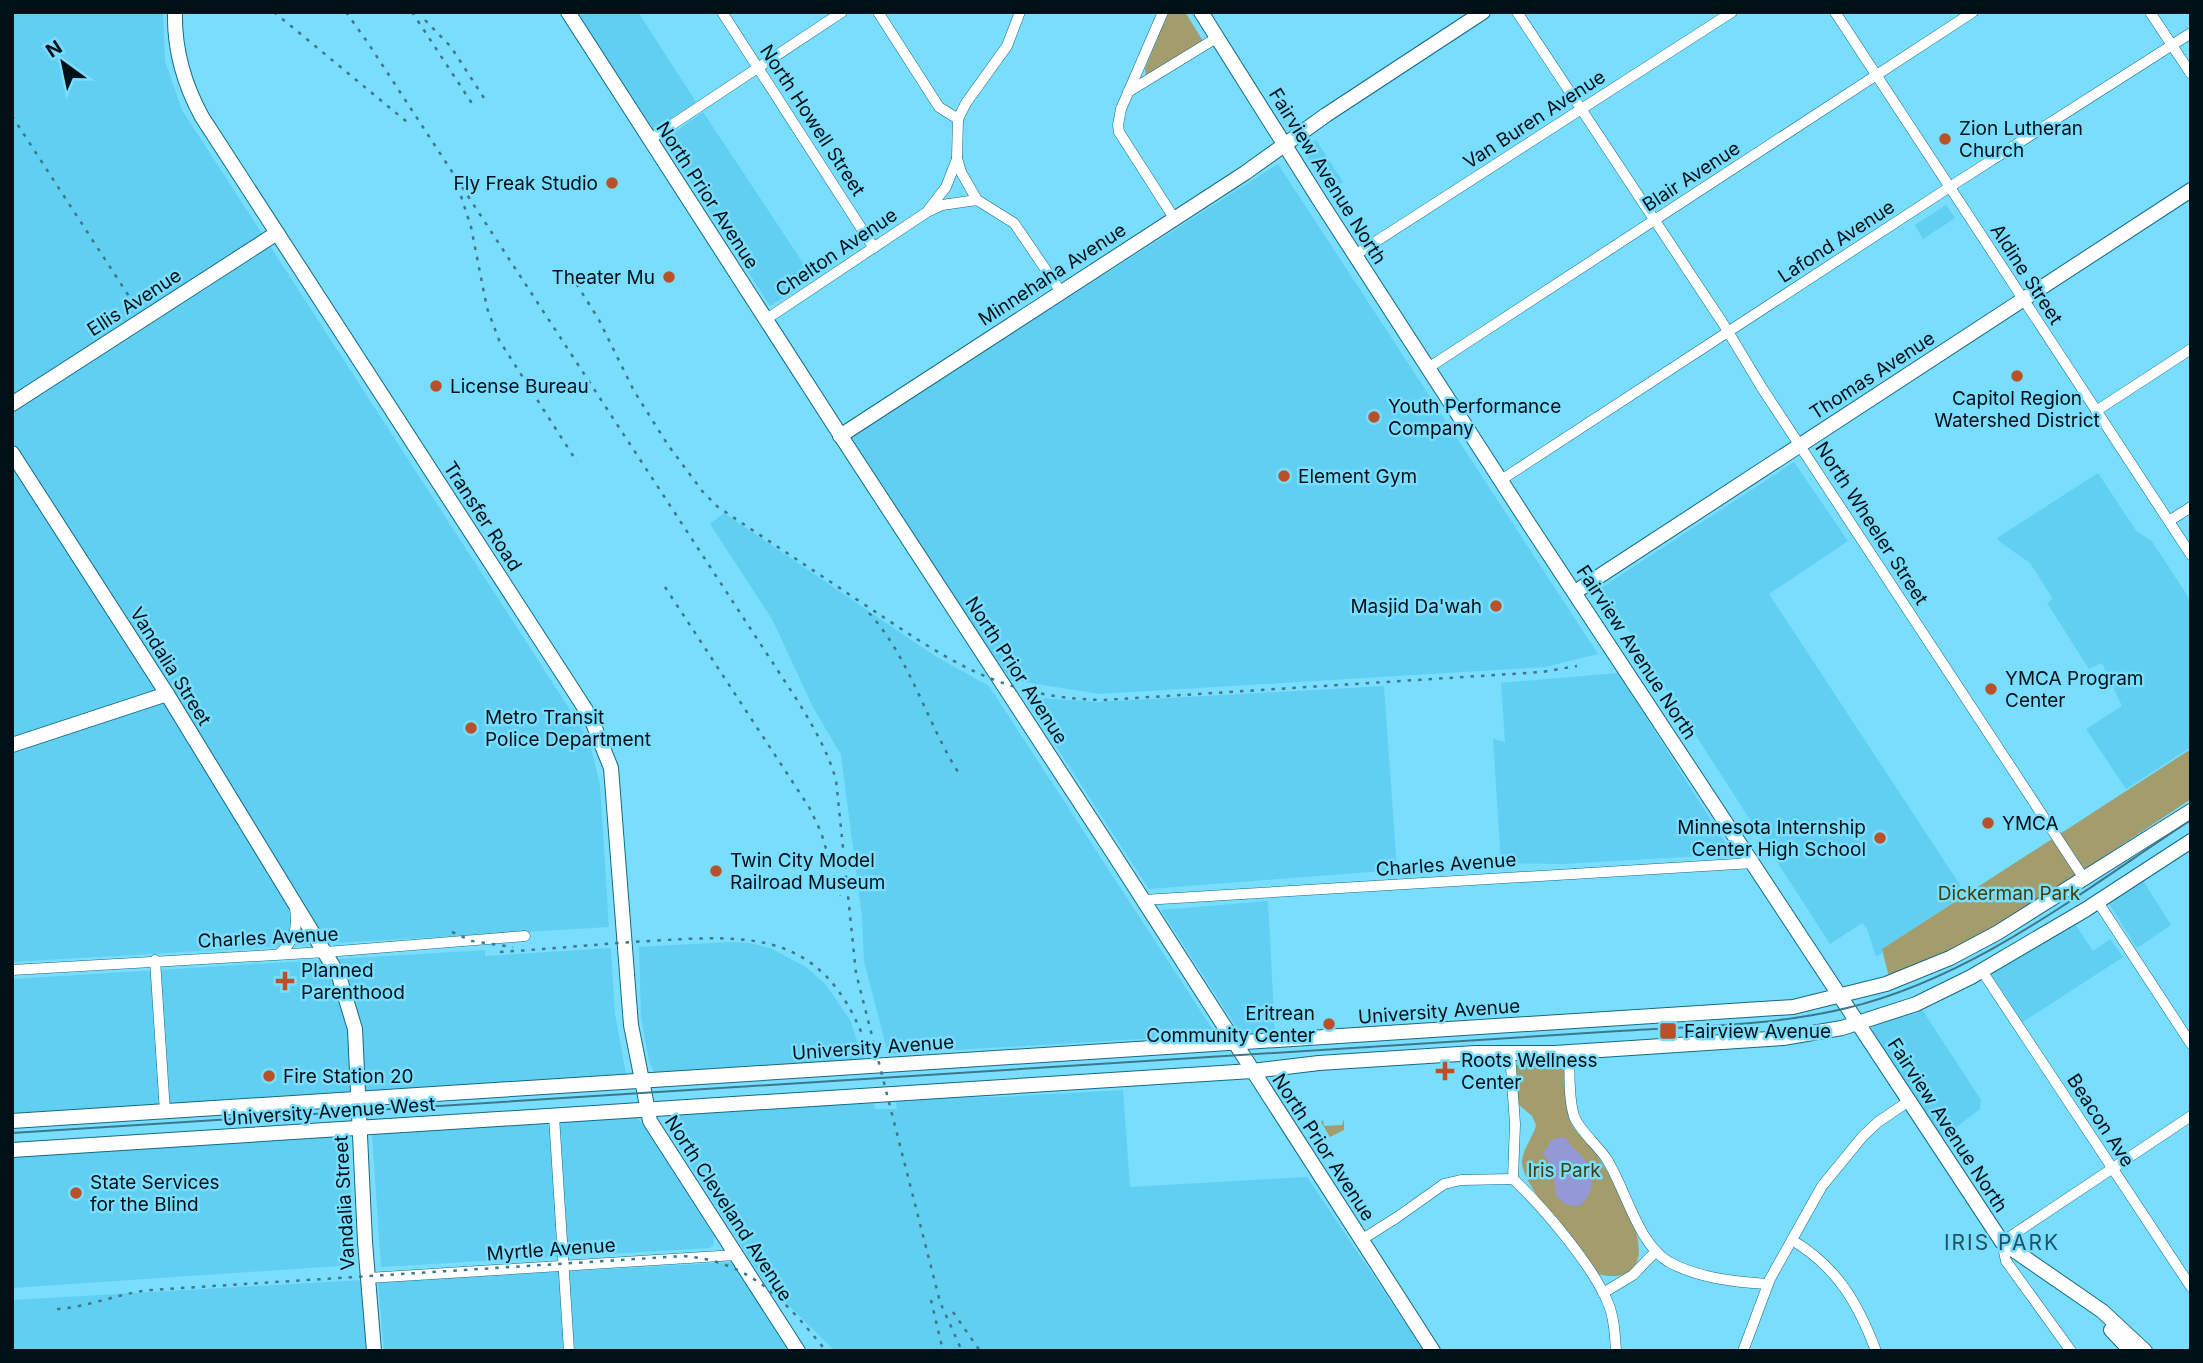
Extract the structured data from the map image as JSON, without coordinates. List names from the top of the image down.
{
  "streets": {
    "street": [
      "Van Buren Avenue",
      "North Howell Street",
      "Fairview Avenue North",
      "Blair Avenue",
      "North Prior Avenue",
      "Lafond Avenue",
      "Chelton Avenue",
      "Minnehaha Avenue",
      "Aldine Street",
      "Ellis Avenue",
      "Thomas Avenue",
      "Transfer Road",
      "North Wheeler Street",
      "Vandalia Street",
      "Charles Avenue",
      "University Avenue",
      "University Avenue West",
      "Beacon Ave",
      "North Cleveland Avenue",
      "Myrtle Avenue"
    ]
  },
  "crossings": [
    ["Van Buren Avenue", "Fairview Avenue North"],
    ["Van Buren Avenue", "North Wheeler Street"],
    ["North Howell Street", "Chelton Avenue"],
    ["Fairview Avenue North", "Blair Avenue"],
    ["Fairview Avenue North", "Lafond Avenue"],
    ["Fairview Avenue North", "Minnehaha Avenue"],
    ["Fairview Avenue North", "Thomas Avenue"],
    ["Fairview Avenue North", "Charles Avenue"],
    ["Fairview Avenue North", "University Avenue"],
    ["Blair Avenue", "Aldine Street"],
    ["Blair Avenue", "North Wheeler Street"],
    ["North Prior Avenue", "Chelton Avenue"],
    ["North Prior Avenue", "Minnehaha Avenue"],
    ["North Prior Avenue", "Charles Avenue"],
    ["North Prior Avenue", "University Avenue"],
    ["Lafond Avenue", "Aldine Street"],
    ["Lafond Avenue", "North Wheeler Street"],
    ["Aldine Street", "Thomas Avenue"],
    ["Ellis Avenue", "Transfer Road"],
    ["Thomas Avenue", "North Wheeler Street"],
    ["Transfer Road", "University Avenue"],
    ["Transfer Road", "University Avenue West"],
    ["Transfer Road", "North Cleveland Avenue"],
    ["North Wheeler Street", "University Avenue"],
    ["Vandalia Street", "Charles Avenue"],
    ["Vandalia Street", "University Avenue West"],
    ["Vandalia Street", "Myrtle Avenue"],
    ["University Avenue", "University Avenue West"],
    ["University Avenue", "North Cleveland Avenue"],
    ["University Avenue West", "North Cleveland Avenue"],
    ["North Cleveland Avenue", "Myrtle Avenue"]
  ],
  "districts": ["IRIS PARK"],
  "parks": ["Dickerman Park", "Iris Park"],
  "places": {
    "other": [
      "Zion Lutheran Church",
      "Fly Freak Studio",
      "Theater Mu",
      "Capitol Region Watershed District",
      "License Bureau",
      "Youth Performance Company",
      "Element Gym",
      "Masjid Da'wah",
      "YMCA Program Center",
      "Metro Transit Police Department",
      "YMCA",
      "Minnesota Internship Center High School",
      "Twin City Model Railroad Museum",
      "Eritrean Community Center",
      "Fire Station 20",
      "State Services for the Blind"
    ],
    "health": ["Planned Parenthood", "Roots Wellness Center"],
    "transit": ["Fairview Avenue"]
  },
  "north": "top left"
}
